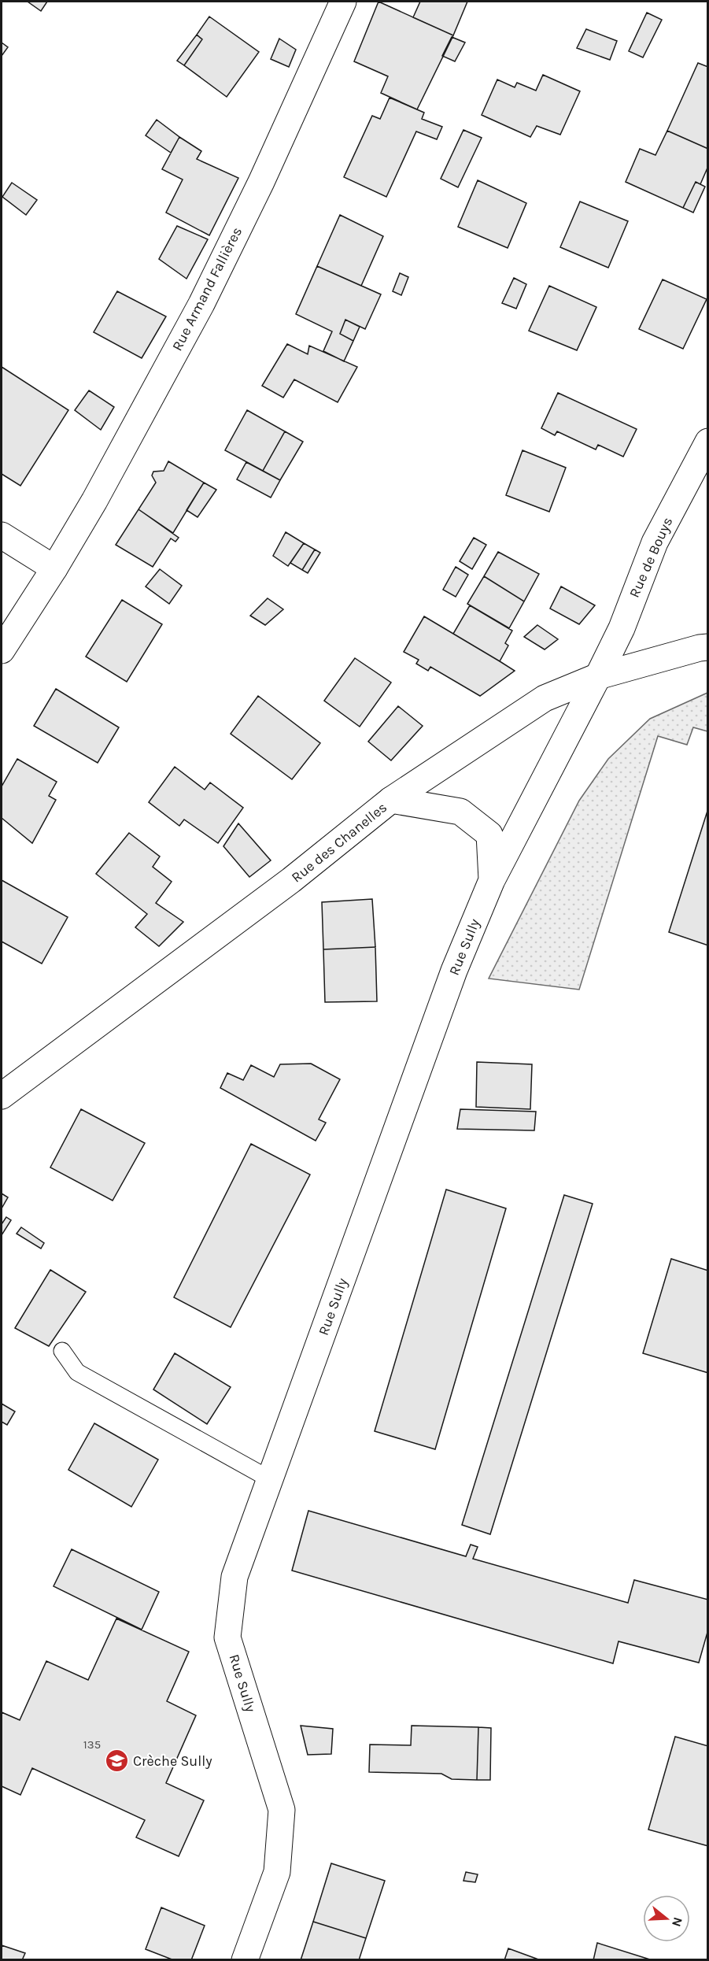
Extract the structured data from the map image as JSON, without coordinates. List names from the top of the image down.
{
  "streets": {
    "street": [
      "Rue Armand Fallières",
      "Rue de Bouys",
      "Rue des Chanelles",
      "Rue Sully"
    ]
  },
  "crossings": [
    ["Rue de Bouys", "Rue des Chanelles"],
    ["Rue de Bouys", "Rue Sully"],
    ["Rue des Chanelles", "Rue Sully"]
  ],
  "places": {
    "school or university": ["Crèche Sully"]
  },
  "house_numbers": ["135"],
  "north": "right"
}
